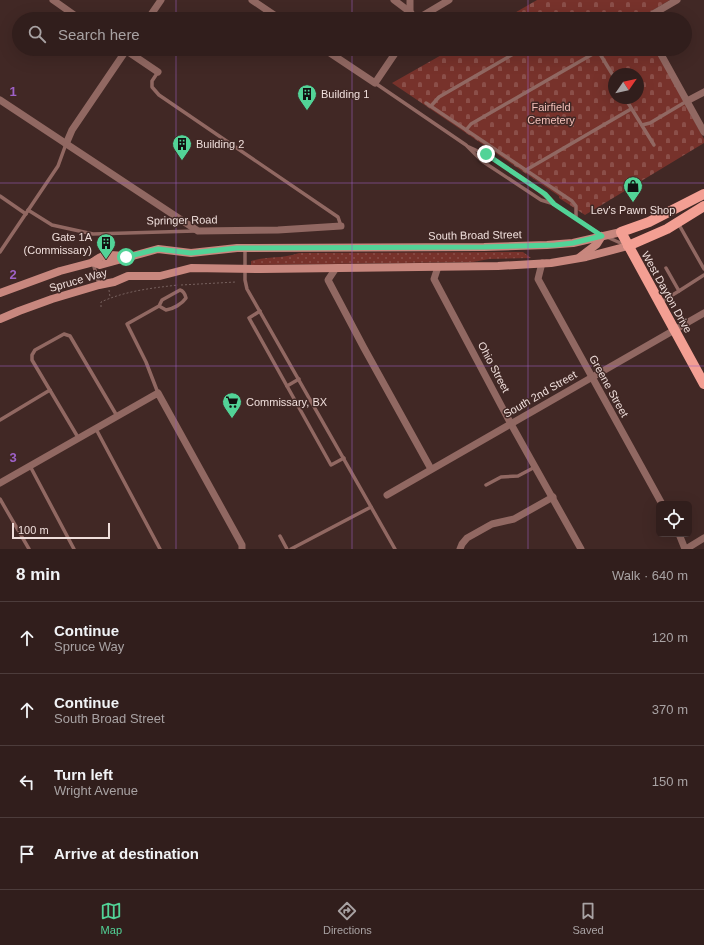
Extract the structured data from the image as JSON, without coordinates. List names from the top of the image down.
{
  "streets": {
    "main road": ["South Broad Street", "West Dayton Drive"],
    "street": [
      "Springer Road",
      "Spruce Way",
      "Ohio Street",
      "Greene Street",
      "South 2nd Street"
    ]
  },
  "crossings": [
    ["South Broad Street", "Spruce Way"],
    ["South Broad Street", "West Dayton Drive"],
    ["West Dayton Drive", "South 2nd Street"],
    ["Ohio Street", "South 2nd Street"],
    ["Greene Street", "South 2nd Street"]
  ],
  "parks": ["Fairfield Cemetery"],
  "places": {
    "building": ["Building 1", "Building 2", "Gate 1A (Commissary)"],
    "shop": ["Lev's Pawn Shop"],
    "supermarket": ["Commissary, BX"]
  },
  "scale_bar": "100 m",
  "north": "top right",
  "page": {
    "search": "Search here",
    "scale": "100 m",
    "heading": ["8 min", "Walk · 640 m"],
    "list": [
      ["Continue", "Spruce Way", "120 m"],
      ["Continue", "South Broad Street", "370 m"],
      ["Turn left", "Wright Avenue", "150 m"],
      "Arrive at destination"
    ],
    "nav": ["Map", "Directions", "Saved"]
  },
  "grid": {
    "rows": ["1", "2", "3"]
  }
}
